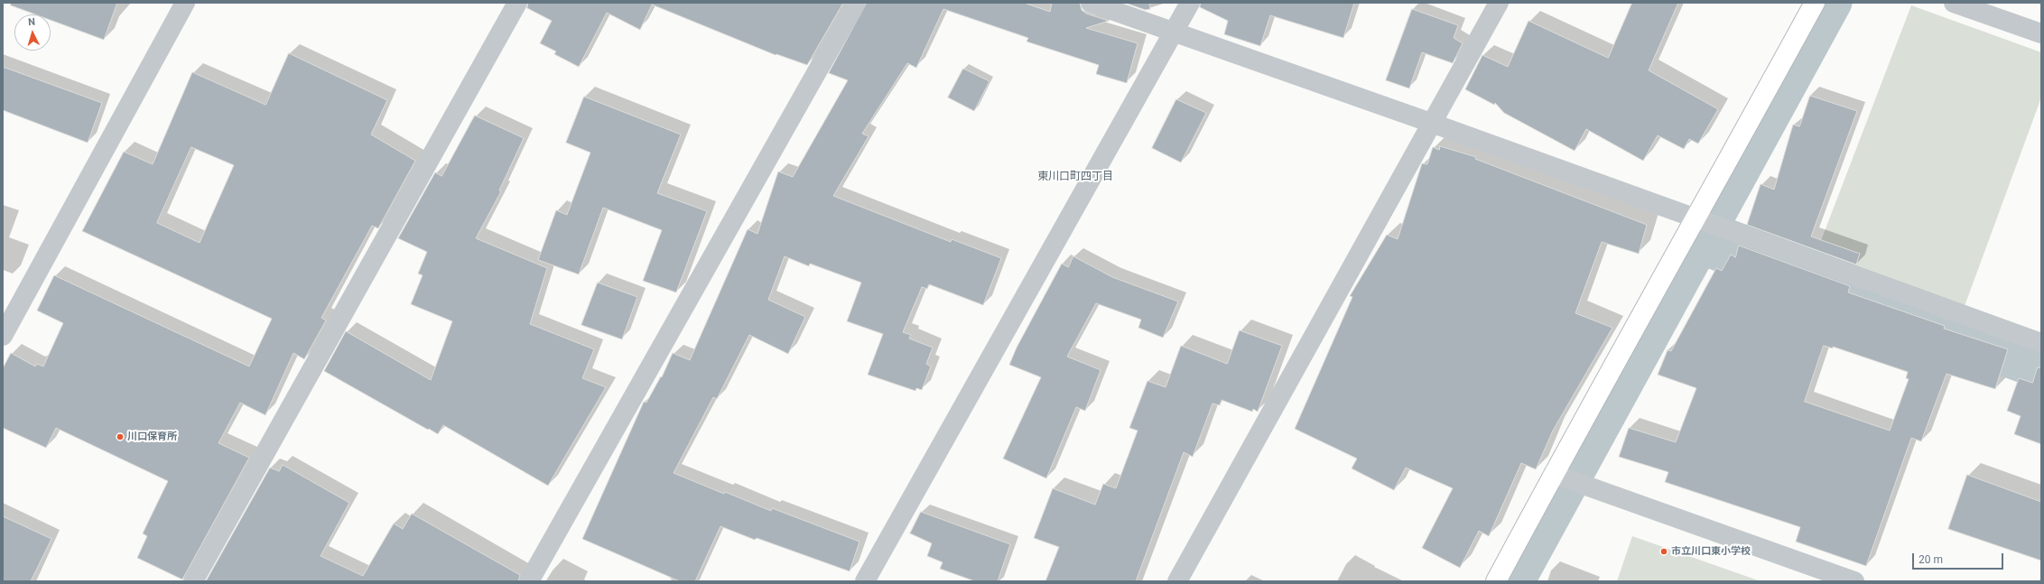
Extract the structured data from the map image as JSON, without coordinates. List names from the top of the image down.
{
  "districts": ["東川口町四丁目"],
  "places": ["川口保育所", "市立川口東小学校"],
  "scale_bar": "20 m",
  "north": "top"
}
